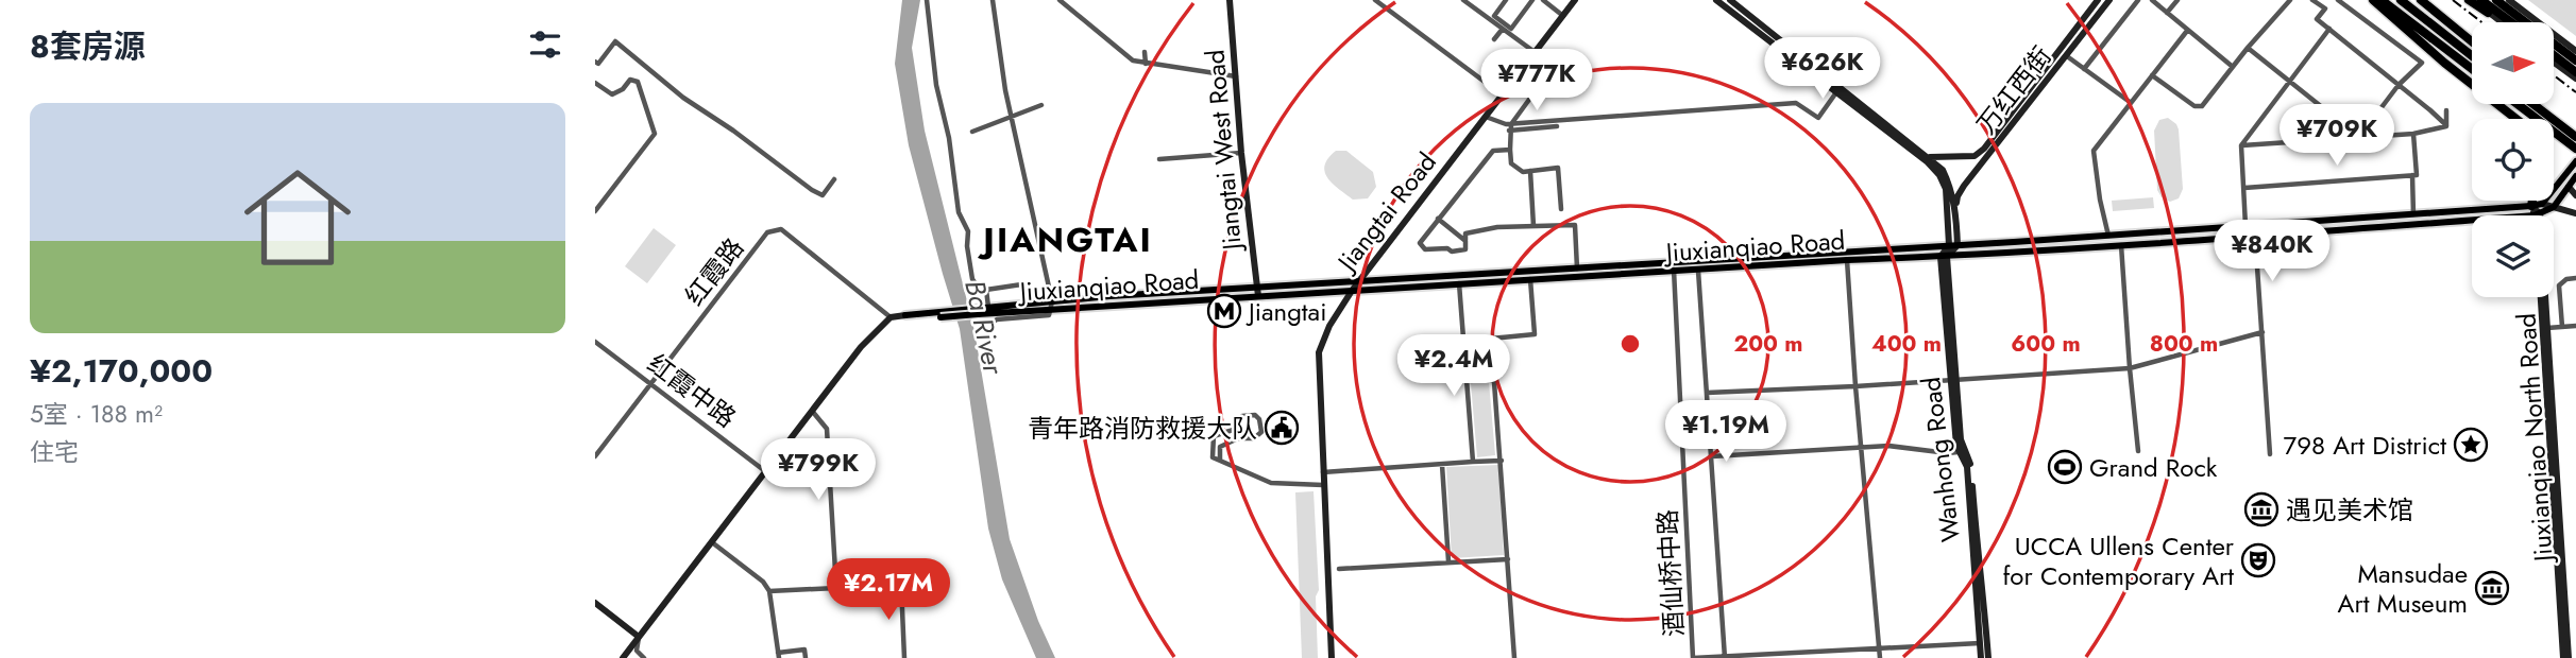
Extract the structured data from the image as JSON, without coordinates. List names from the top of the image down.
{
  "streets": {
    "main road": [
      "万红西街",
      "Jiangtai West Road",
      "Jiangtai Road",
      "Jiuxianqiao Road",
      "Jiuxianqiao North Road",
      "Wanhong Road"
    ],
    "street": ["红霞路", "红霞中路", "酒仙桥中路"]
  },
  "crossings": [
    ["Jiangtai West Road", "Jiuxianqiao Road"],
    ["Jiangtai Road", "Jiuxianqiao Road"],
    ["Jiuxianqiao Road", "Jiuxianqiao North Road"],
    ["Jiuxianqiao Road", "Wanhong Road"],
    ["Jiuxianqiao Road", "酒仙桥中路"],
    ["红霞路", "红霞中路"]
  ],
  "districts": ["JIANGTAI"],
  "water": ["Ba River"],
  "places": {
    "metro station": ["Jiangtai"],
    "public building": ["青年路消防救援大队"],
    "place": ["798 Art District"],
    "sports": ["Grand Rock"],
    "museum": ["遇见美术馆", "Mansudae Art Museum"],
    "theatre": ["UCCA Ullens Center for Contemporary Art"]
  },
  "north": "right",
  "page": {
    "heading": "8套房源",
    "price": [
      "¥626K",
      "¥777K",
      "¥709K",
      "¥840K",
      "¥2.4M",
      "¥1.19M",
      "¥799K",
      "¥2.17M"
    ],
    "list": [
      {
        "name": "¥2,170,000",
        "note": "5室 · 188 m² · 住宅"
      }
    ]
  },
  "rings": [
    "200 m",
    "400 m",
    "600 m",
    "800 m"
  ]
}
